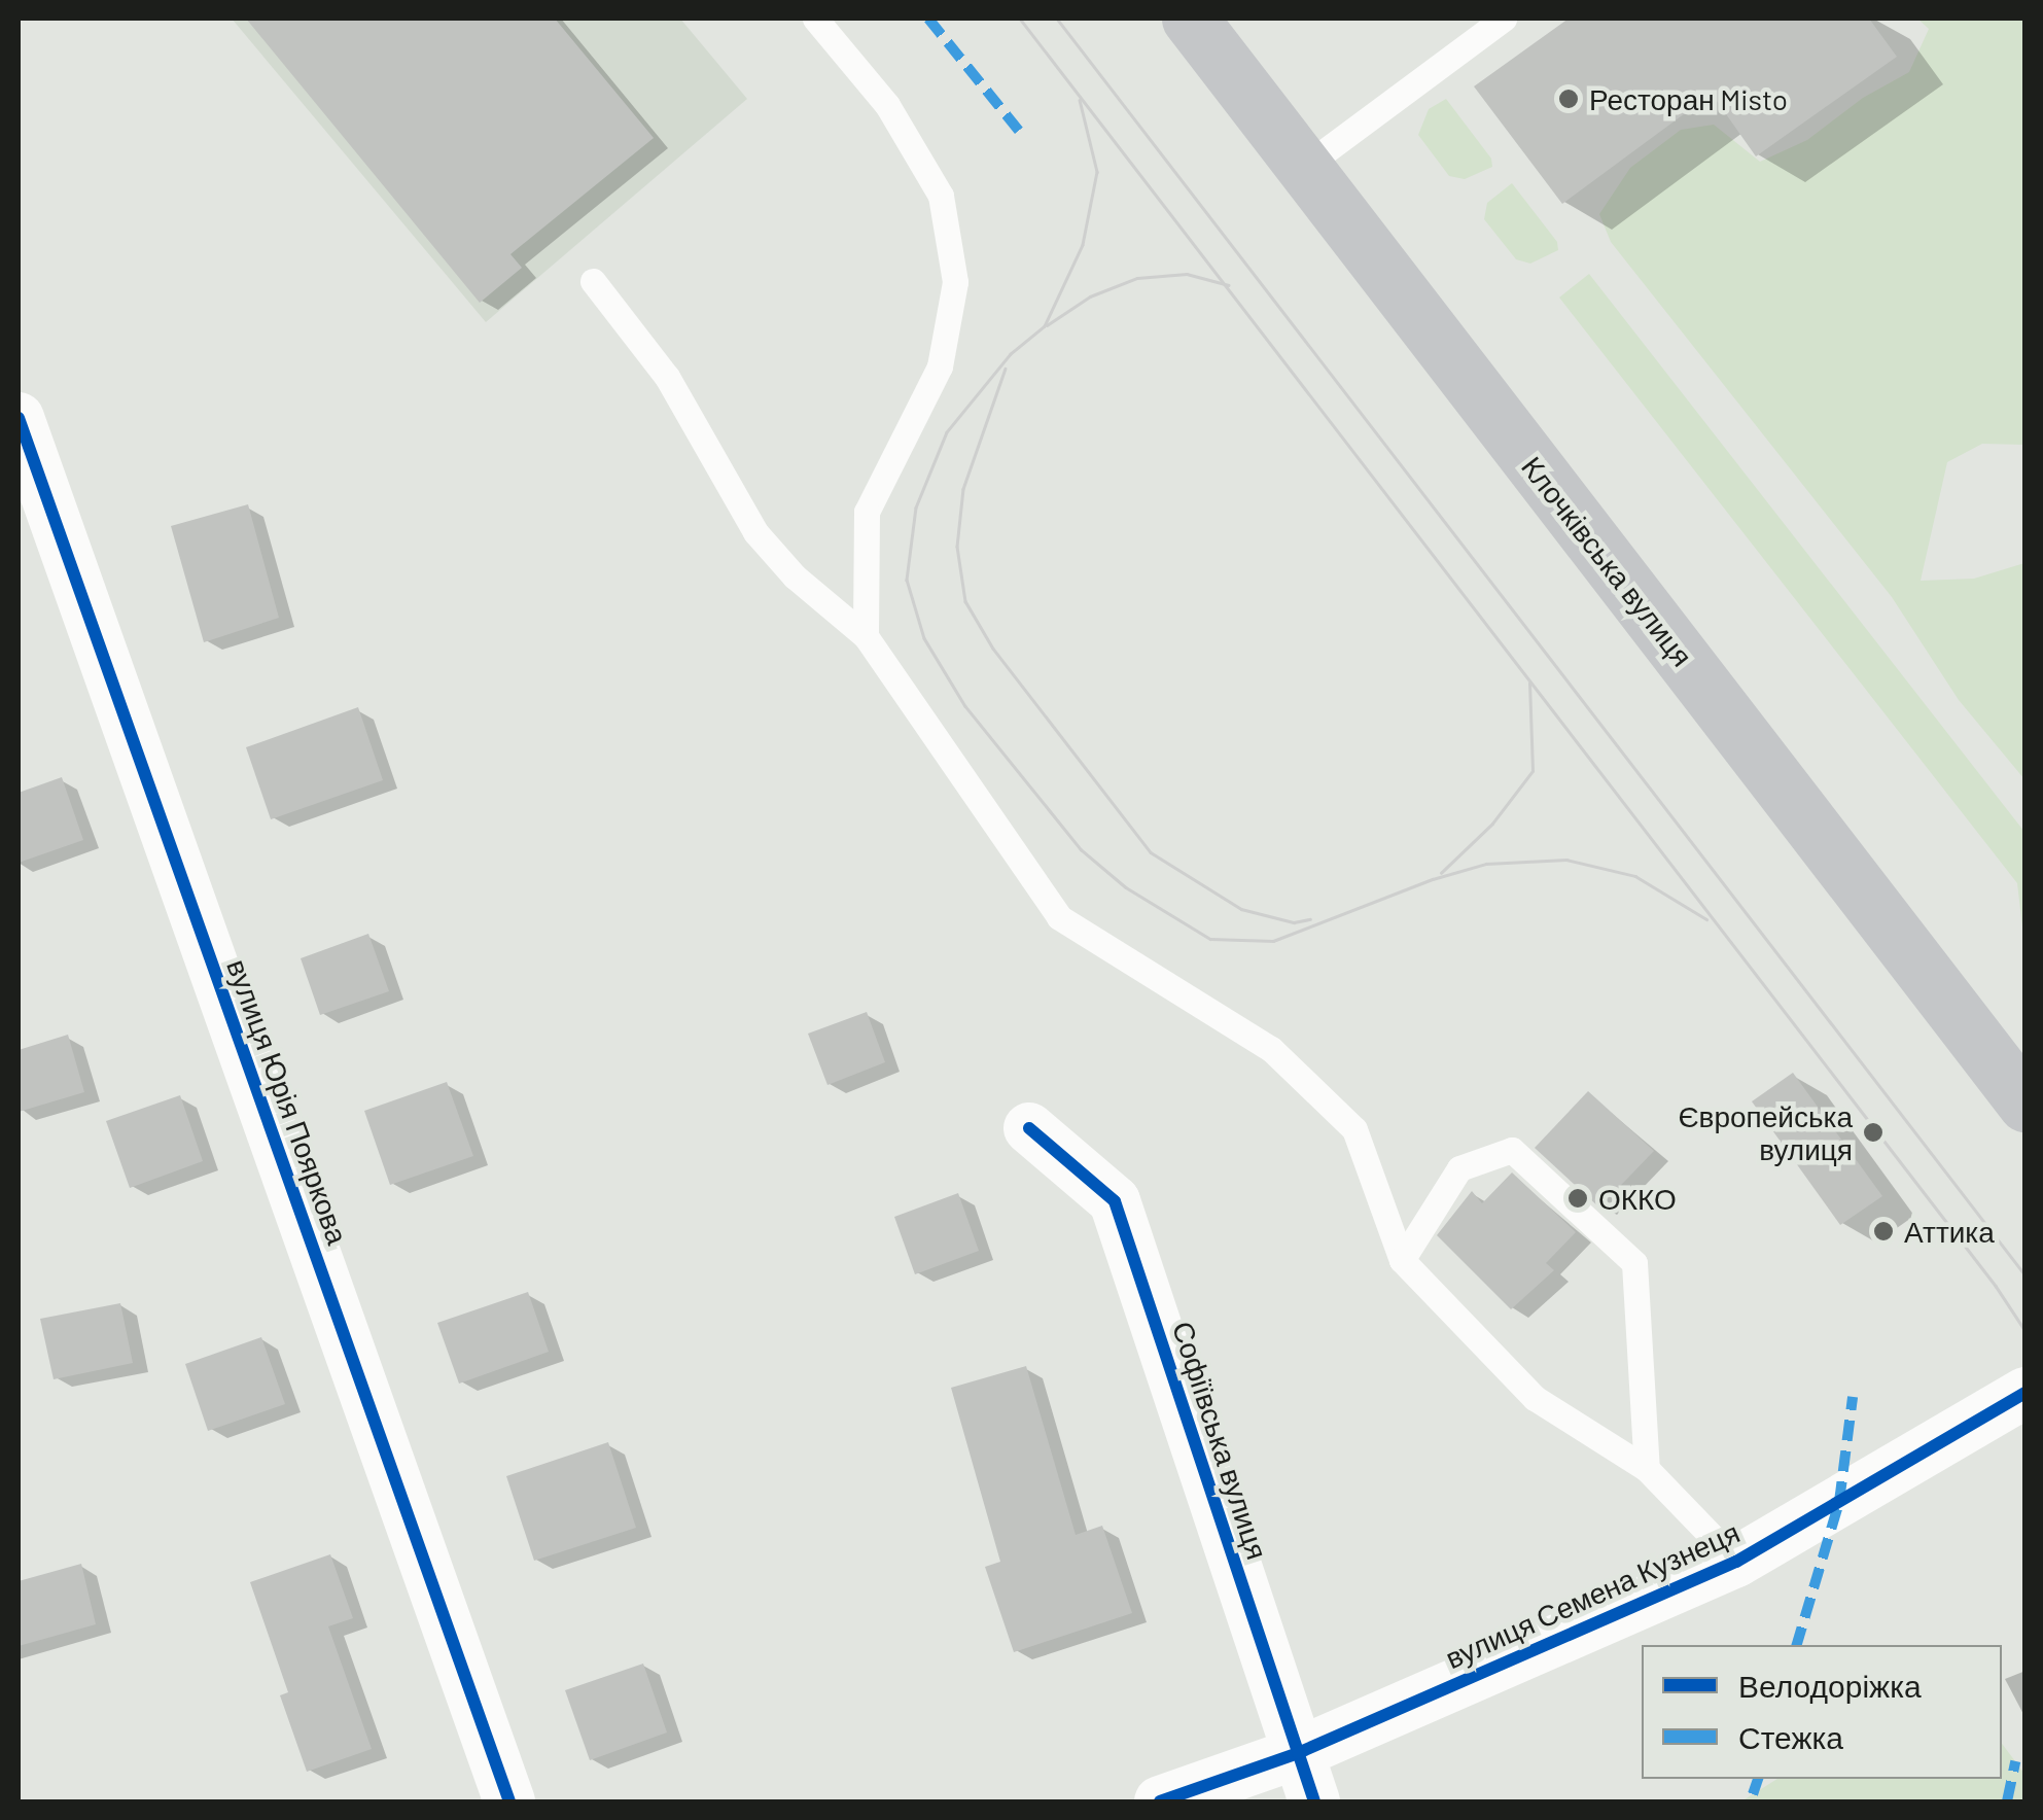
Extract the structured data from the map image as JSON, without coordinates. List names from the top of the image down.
{
  "streets": {
    "main road": ["Клочківська вулиця"],
    "street": ["вулиця Юрія Пояркова", "Софіївська вулиця", "вулиця Семена Кузнеця"]
  },
  "crossings": [
    ["Софіївська вулиця", "вулиця Семена Кузнеця"]
  ],
  "places": [
    "Ресторан Misto",
    "Європейська вулиця",
    "ОККО",
    "Аттика"
  ],
  "legend": ["Велодоріжка", "Стежка"]
}
